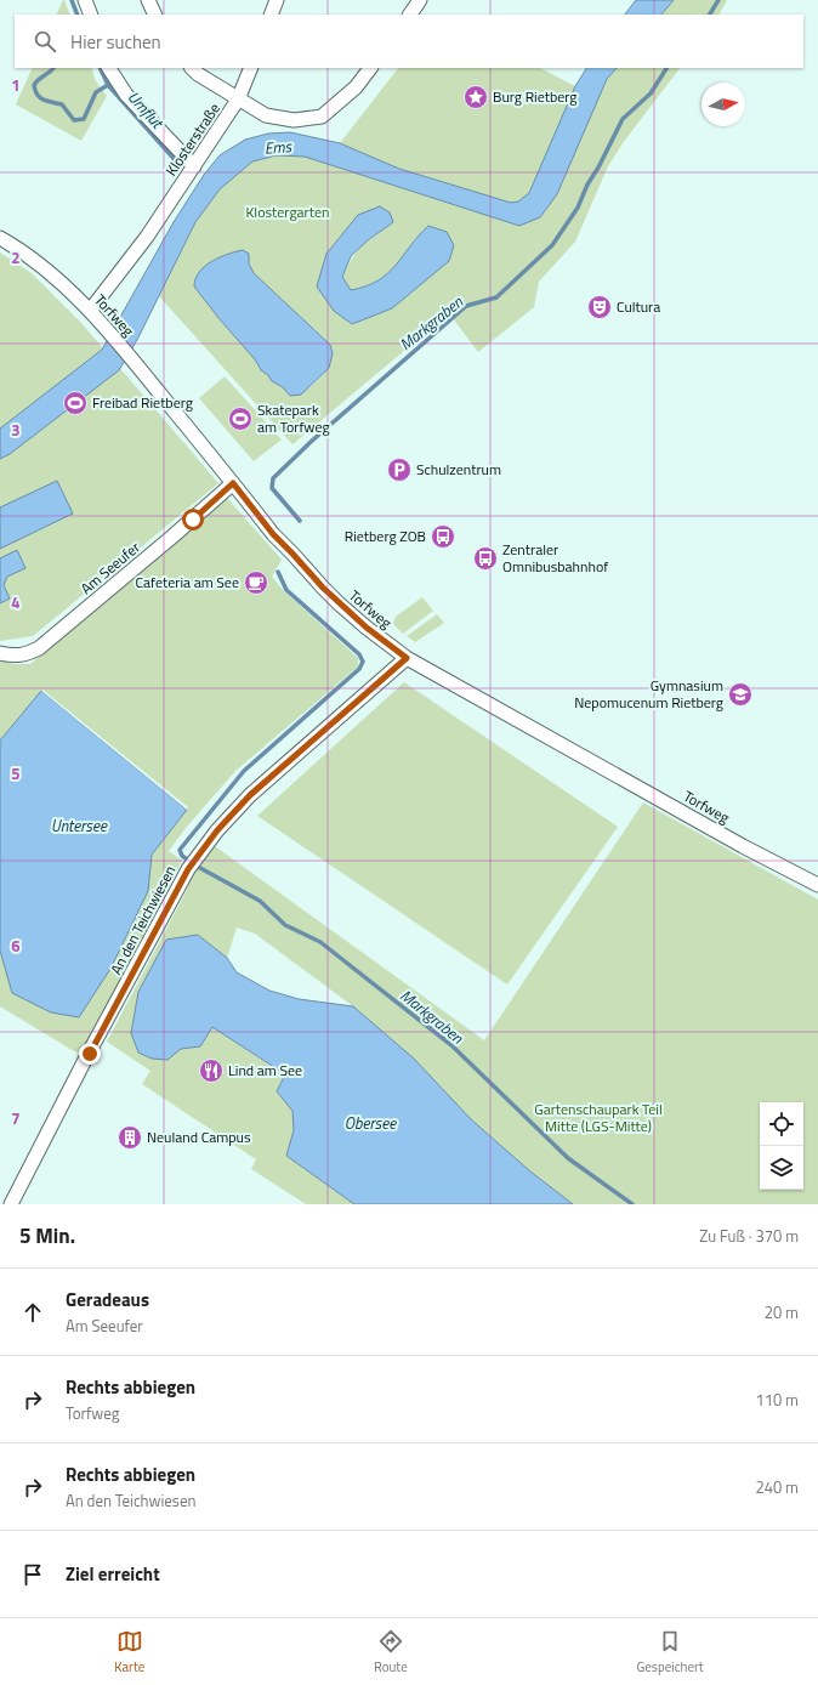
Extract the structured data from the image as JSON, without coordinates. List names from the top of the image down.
{
  "streets": {
    "street": [
      "Klosterstraße",
      "Torfweg",
      "Am Seeufer",
      "An den Teichwiesen"
    ]
  },
  "crossings": [
    ["Klosterstraße", "Torfweg"],
    ["Torfweg", "Am Seeufer"],
    ["Torfweg", "An den Teichwiesen"]
  ],
  "water": [
    "Umflut",
    "Ems",
    "Markgraben",
    "Untersee",
    "Obersee"
  ],
  "parks": ["Klostergarten", "Gartenschaupark Teil Mitte (LGS-Mitte)"],
  "places": {
    "place": ["Burg Rietberg"],
    "theatre": ["Cultura"],
    "sports": ["Freibad Rietberg", "Skatepark am Torfweg"],
    "parking": ["Schulzentrum"],
    "bus stop": ["Rietberg ZOB", "Zentraler Omnibusbahnhof"],
    "cafe": ["Cafeteria am See"],
    "school or university": ["Gymnasium Nepomucenum Rietberg"],
    "restaurant": ["Lind am See"],
    "building": ["Neuland Campus"]
  },
  "north": "right",
  "page": {
    "search": "Hier suchen",
    "heading": ["5 Min.", "Zu Fuß · 370 m"],
    "list": [
      ["Geradeaus", "Am Seeufer", "20 m"],
      ["Rechts abbiegen", "Torfweg", "110 m"],
      ["Rechts abbiegen", "An den Teichwiesen", "240 m"],
      "Ziel erreicht"
    ],
    "nav": ["Karte", "Route", "Gespeichert"]
  },
  "grid": {
    "rows": [
      "1",
      "2",
      "3",
      "4",
      "5",
      "6",
      "7"
    ]
  }
}
